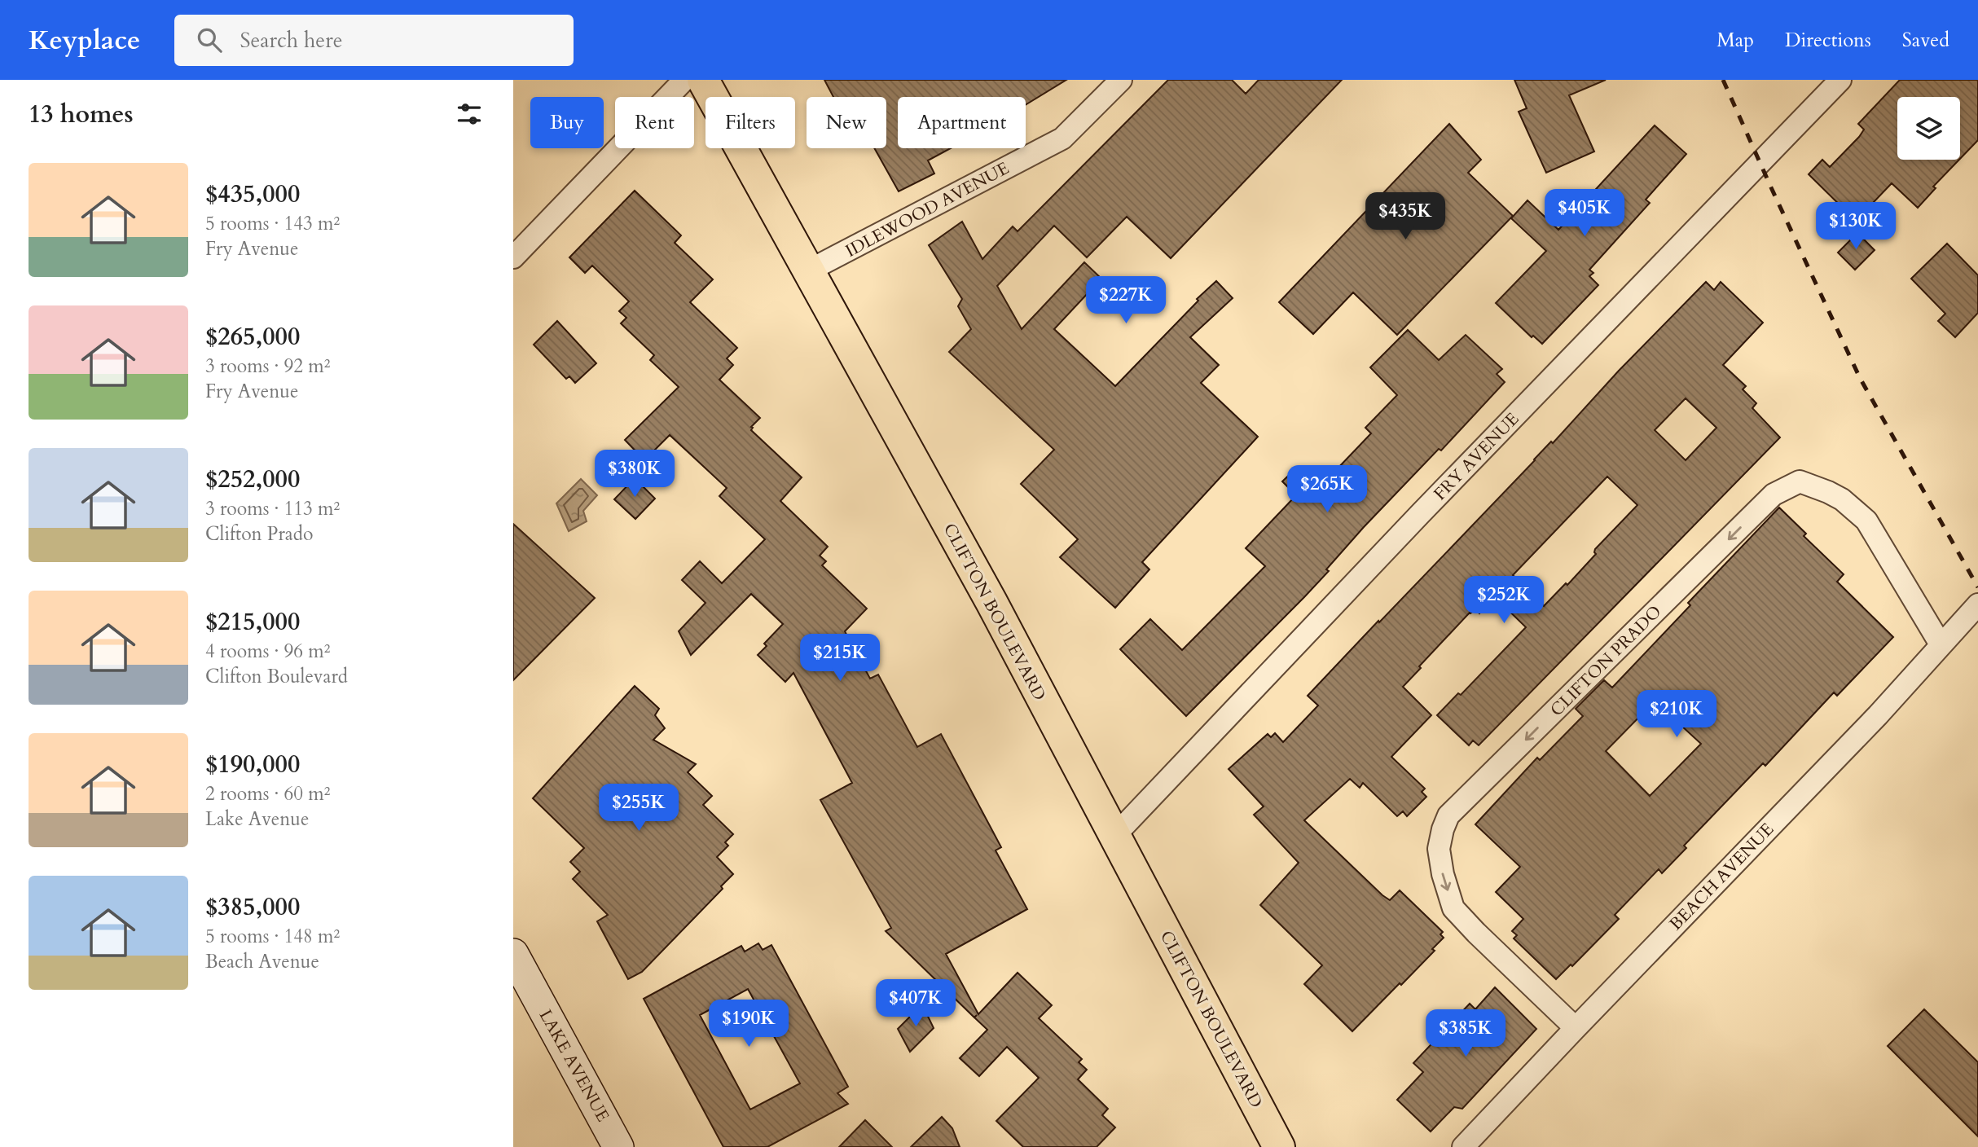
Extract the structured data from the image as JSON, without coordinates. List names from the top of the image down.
{
  "streets": {
    "main road": ["CLIFTON BOULEVARD"],
    "street": [
      "IDLEWOOD AVENUE",
      "FRY AVENUE",
      "CLIFTON PRADO",
      "BEACH AVENUE",
      "LAKE AVENUE"
    ]
  },
  "crossings": [
    ["IDLEWOOD AVENUE", "CLIFTON BOULEVARD"],
    ["FRY AVENUE", "CLIFTON BOULEVARD"],
    ["CLIFTON PRADO", "BEACH AVENUE"]
  ],
  "page": {
    "header": "Keyplace",
    "search": "Search here",
    "nav": ["Map", "Directions", "Saved"],
    "heading": "13 homes",
    "chip": [
      "Buy",
      "Rent",
      "Filters",
      "New",
      "Apartment"
    ],
    "list": [
      {
        "name": "$435,000",
        "note": "5 rooms · 143 m² · Fry Avenue"
      },
      {
        "name": "$265,000",
        "note": "3 rooms · 92 m² · Fry Avenue"
      },
      {
        "name": "$252,000",
        "note": "3 rooms · 113 m² · Clifton Prado"
      },
      {
        "name": "$215,000",
        "note": "4 rooms · 96 m² · Clifton Boulevard"
      },
      {
        "name": "$190,000",
        "note": "2 rooms · 60 m² · Lake Avenue"
      },
      {
        "name": "$385,000",
        "note": "5 rooms · 148 m² · Beach Avenue"
      }
    ],
    "price": [
      "$405K",
      "$435K",
      "$130K",
      "$227K",
      "$380K",
      "$265K",
      "$252K",
      "$215K",
      "$210K",
      "$255K",
      "$407K",
      "$190K",
      "$385K"
    ]
  }
}
